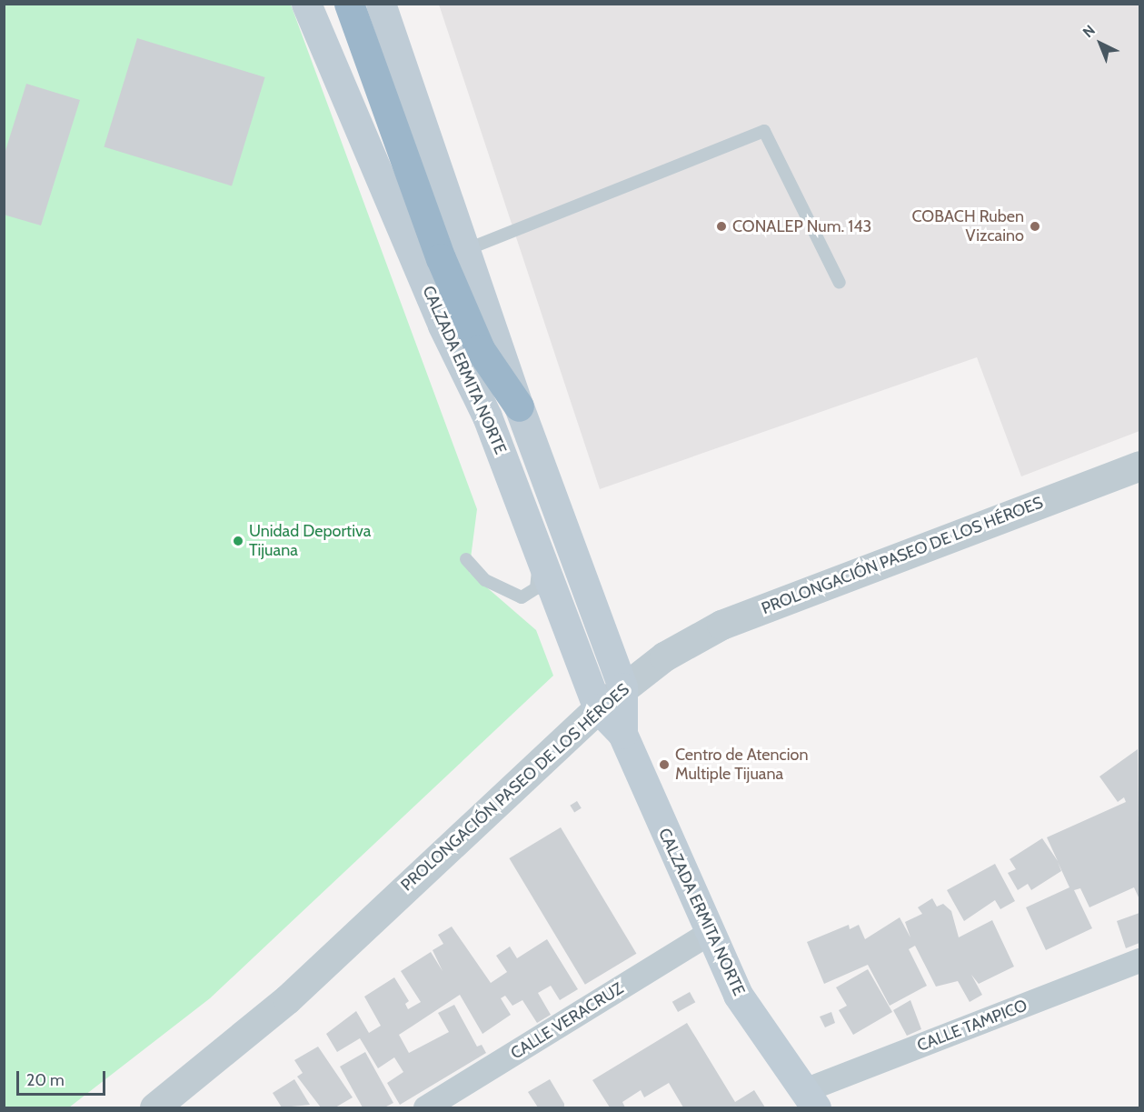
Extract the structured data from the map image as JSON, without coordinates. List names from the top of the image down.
{
  "streets": {
    "main road": ["CALZADA ERMITA NORTE"],
    "street": ["PROLONGACIÓN PASEO DE LOS HÉROES", "CALLE VERACRUZ", "CALLE TAMPICO"]
  },
  "crossings": [
    ["CALZADA ERMITA NORTE", "PROLONGACIÓN PASEO DE LOS HÉROES"],
    ["CALZADA ERMITA NORTE", "CALLE VERACRUZ"],
    ["CALZADA ERMITA NORTE", "CALLE TAMPICO"]
  ],
  "places": [
    "CONALEP Num. 143",
    "COBACH Ruben Vizcaino",
    "Unidad Deportiva Tijuana",
    "Centro de Atencion Multiple Tijuana"
  ],
  "scale_bar": "20 m",
  "north": "top left"
}
